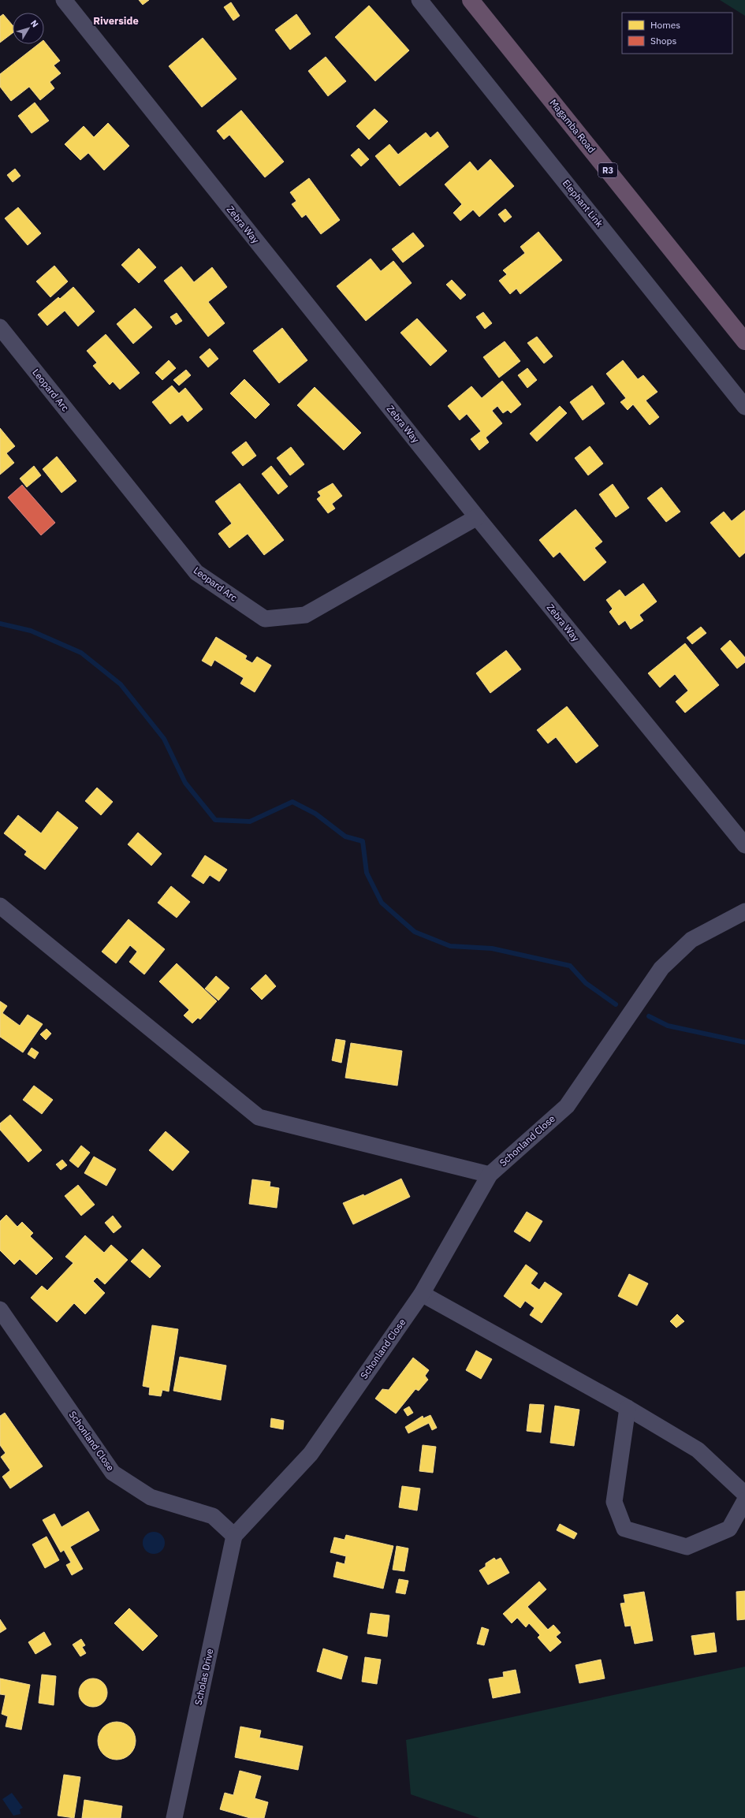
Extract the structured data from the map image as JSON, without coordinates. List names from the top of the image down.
{
  "streets": {
    "highway": ["Magamba Road", "R3"],
    "street": [
      "Elephant Link",
      "Zebra Way",
      "Leopard Arc",
      "Schonland Close",
      "Scholas Drive"
    ]
  },
  "crossings": [
    ["Zebra Way", "Leopard Arc"],
    ["Schonland Close", "Scholas Drive"]
  ],
  "districts": ["Riverside"],
  "legend": ["Homes", "Shops"],
  "north": "top right"
}
